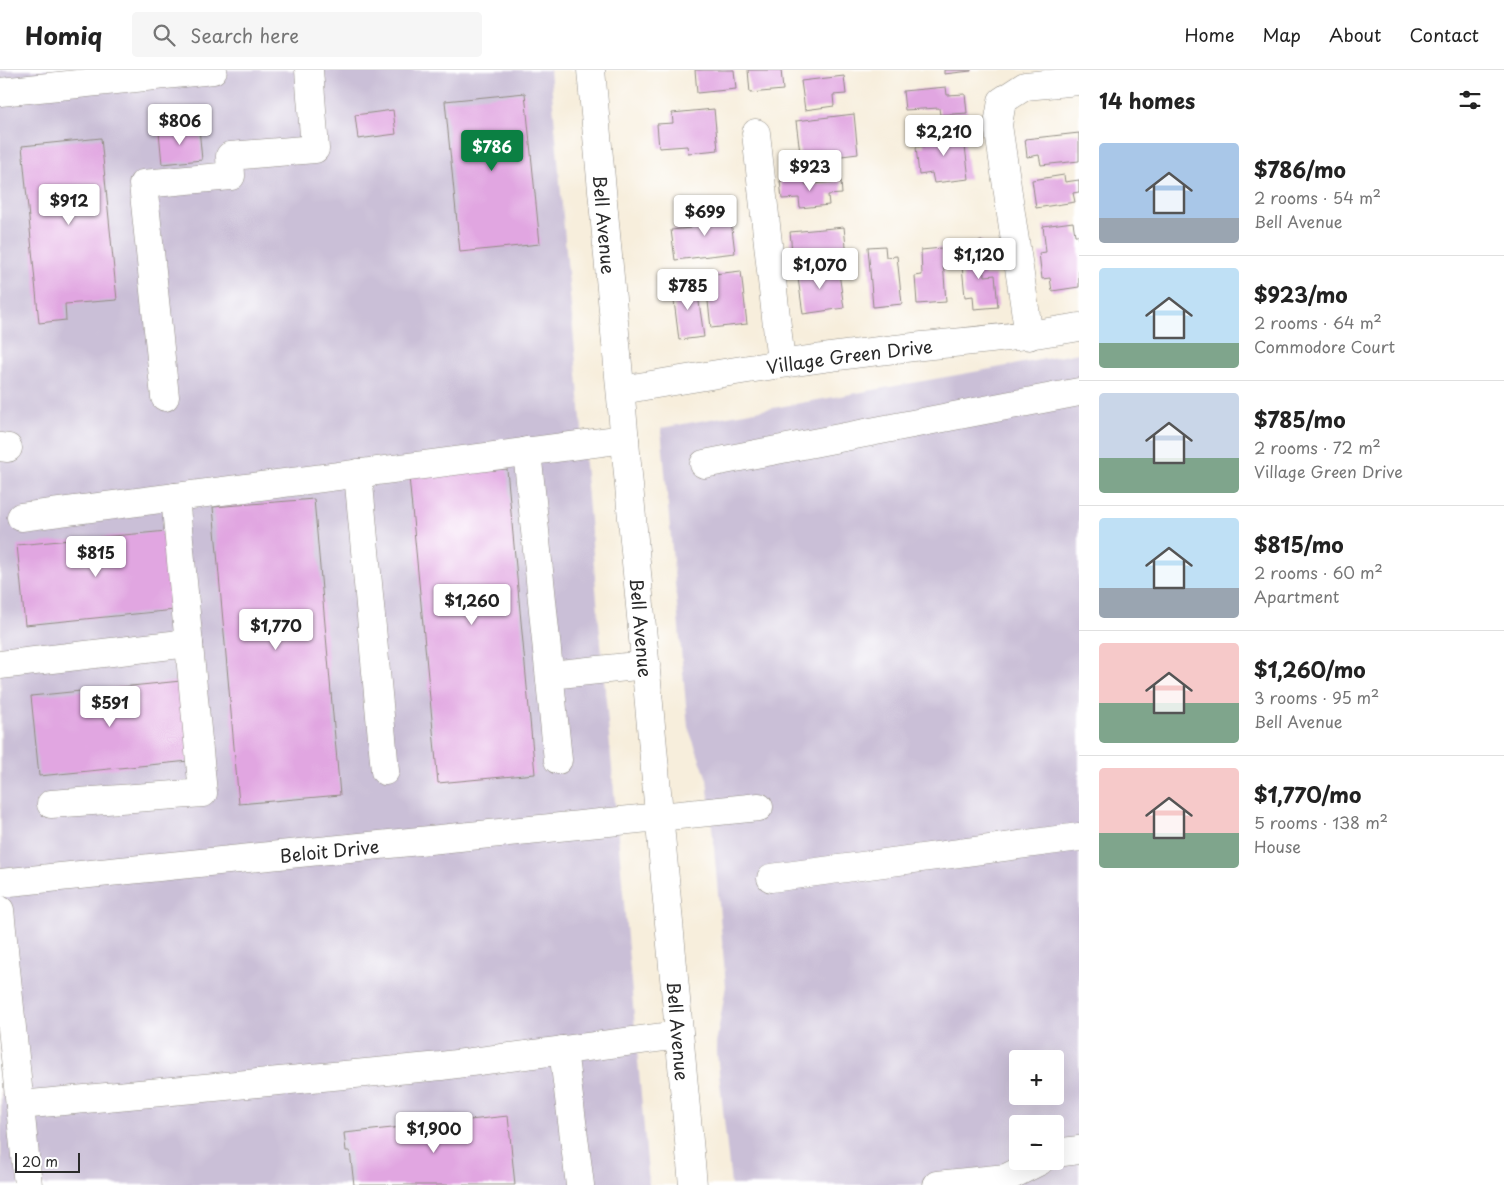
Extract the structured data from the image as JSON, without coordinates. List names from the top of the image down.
{
  "streets": {
    "street": ["Bell Avenue", "Village Green Drive", "Beloit Drive"]
  },
  "crossings": [
    ["Bell Avenue", "Village Green Drive"],
    ["Bell Avenue", "Beloit Drive"]
  ],
  "scale_bar": "20 m",
  "page": {
    "header": "Homiq",
    "search": "Search here",
    "nav": [
      "Home",
      "Map",
      "About",
      "Contact"
    ],
    "heading": "14 homes",
    "price": [
      "$806",
      "$2,210",
      "$786",
      "$923",
      "$912",
      "$699",
      "$1,120",
      "$1,070",
      "$785",
      "$815",
      "$1,260",
      "$1,770",
      "$591",
      "$1,900"
    ],
    "list": [
      {
        "name": "$786/mo",
        "note": "2 rooms · 54 m² · Bell Avenue"
      },
      {
        "name": "$923/mo",
        "note": "2 rooms · 64 m² · Commodore Court"
      },
      {
        "name": "$785/mo",
        "note": "2 rooms · 72 m² · Village Green Drive"
      },
      {
        "name": "$815/mo",
        "note": "2 rooms · 60 m² · Apartment"
      },
      {
        "name": "$1,260/mo",
        "note": "3 rooms · 95 m² · Bell Avenue"
      },
      {
        "name": "$1,770/mo",
        "note": "5 rooms · 138 m² · House"
      }
    ],
    "map_buttons": ["+", "−"],
    "scale": "20 m"
  }
}
